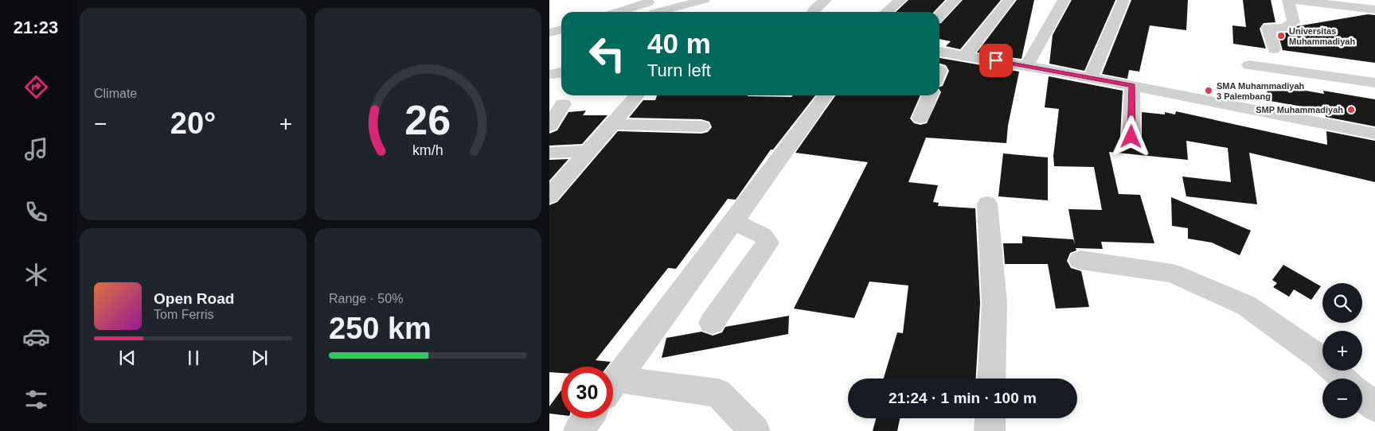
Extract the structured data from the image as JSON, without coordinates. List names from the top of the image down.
{
  "places": ["Universitas Muhammadiyah", "SMA Muhammadiyah 3 Palembang", "SMP Muhammadiyah"],
  "page": {
    "tabs": "21:23",
    "tile": [
      "Climate",
      ["Range · 50%", "250 km"]
    ],
    "turn": ["40 m", "Turn left"],
    "heat": ["−", "20°", "+"],
    "song": ["Open Road", "Tom Ferris"],
    "map_buttons": ["+", "−"],
    "limit": "30",
    "trip": "21:24 · 1 min · 100 m",
    "gauge": ["26", "km/h"]
  }
}
